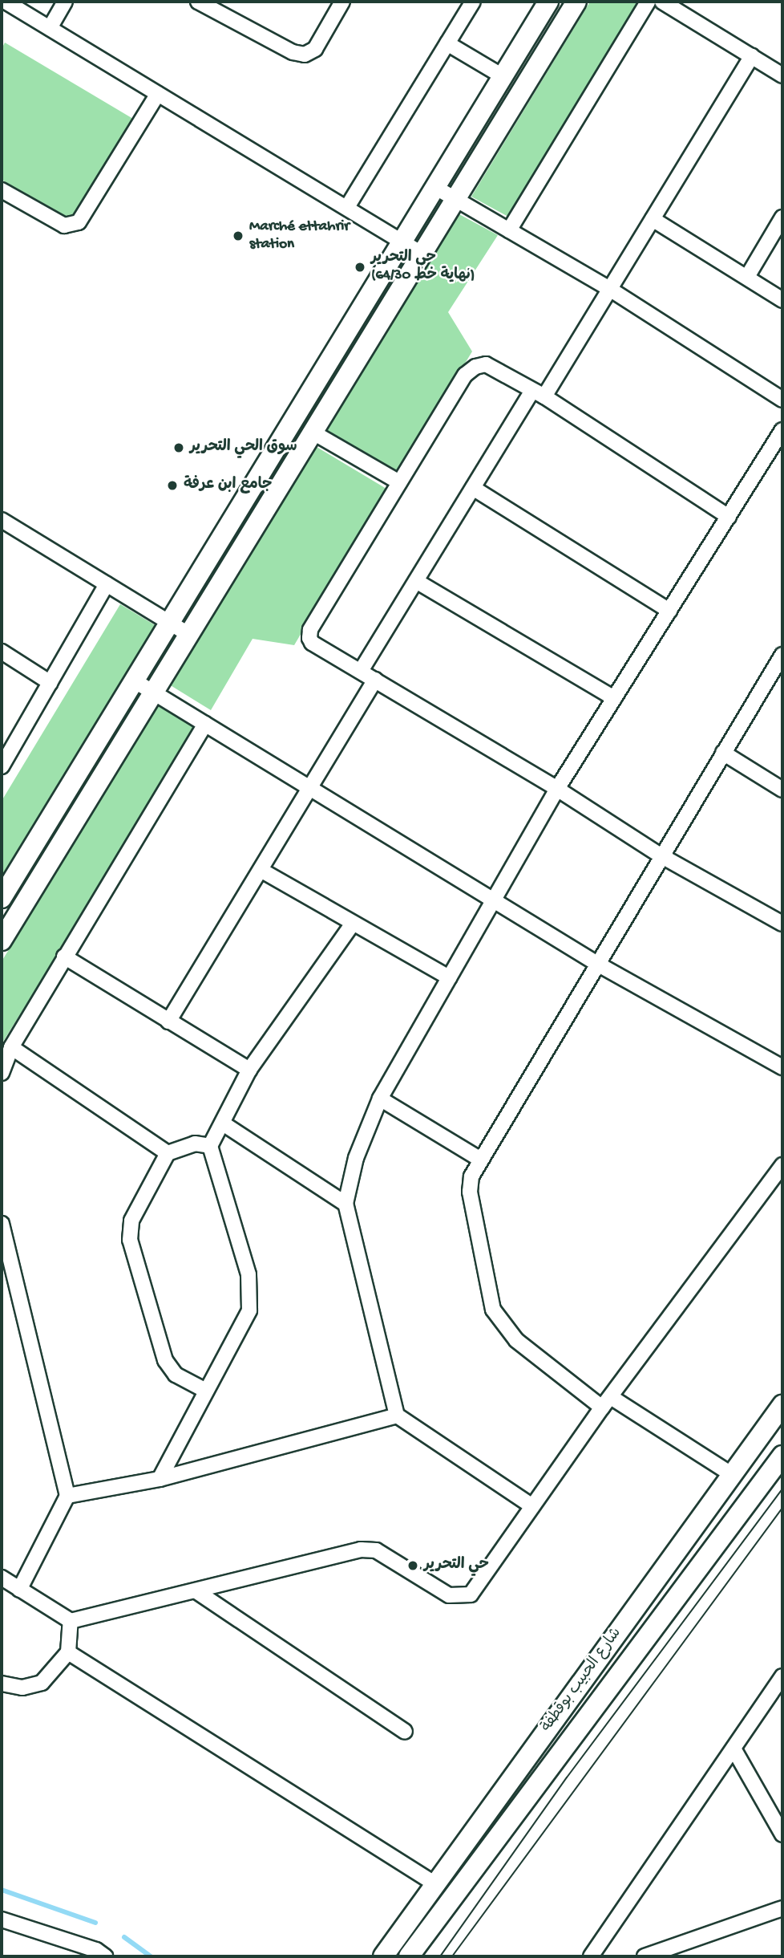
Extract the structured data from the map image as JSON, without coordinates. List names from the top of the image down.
{
  "streets": {
    "street": ["شارع الحبيب بوقطفة"]
  },
  "places": [
    "Marché ettahrir station",
    "حي التحرير (نهاية خط 64/30)",
    "سوق الحي التحرير",
    "جامع ابن عرفة",
    "حي التحرير"
  ]
}
